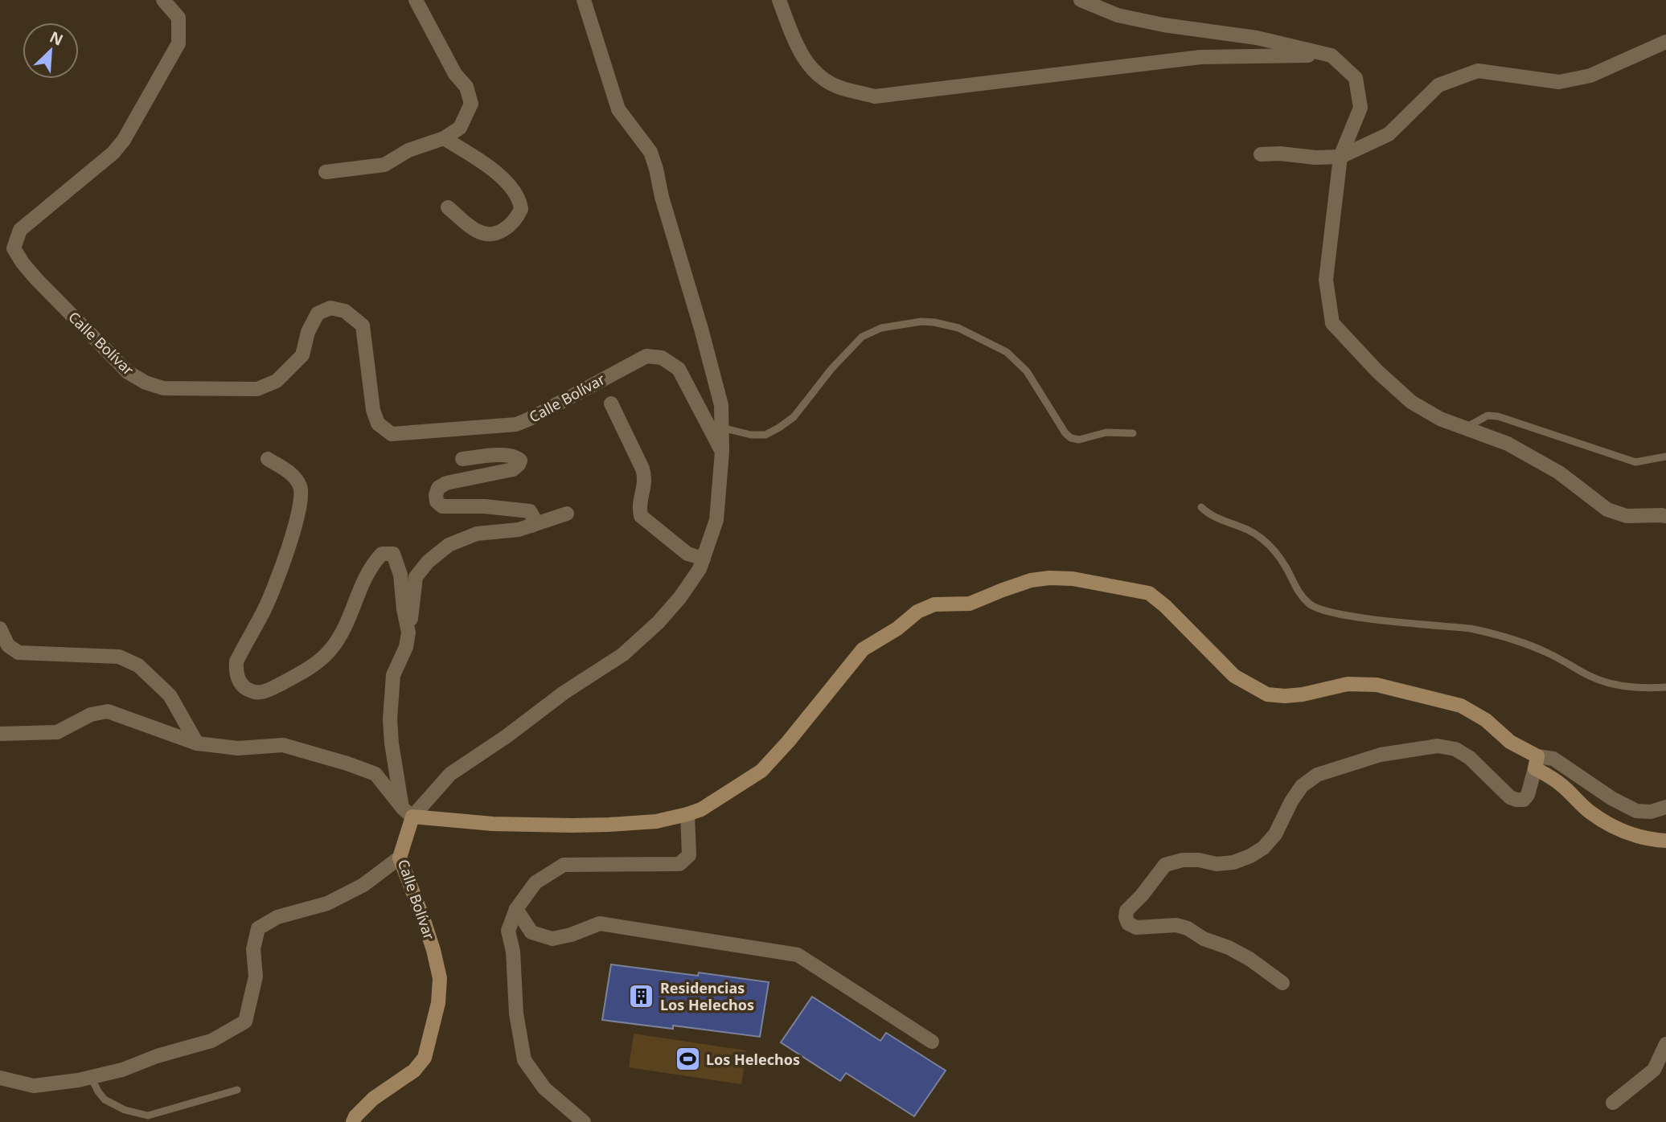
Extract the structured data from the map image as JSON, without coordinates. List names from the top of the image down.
{
  "streets": {
    "street": ["Calle Bolívar"]
  },
  "places": {
    "building": ["Residencias Los Helechos"],
    "sports": ["Los Helechos"]
  },
  "north": "top right"
}
